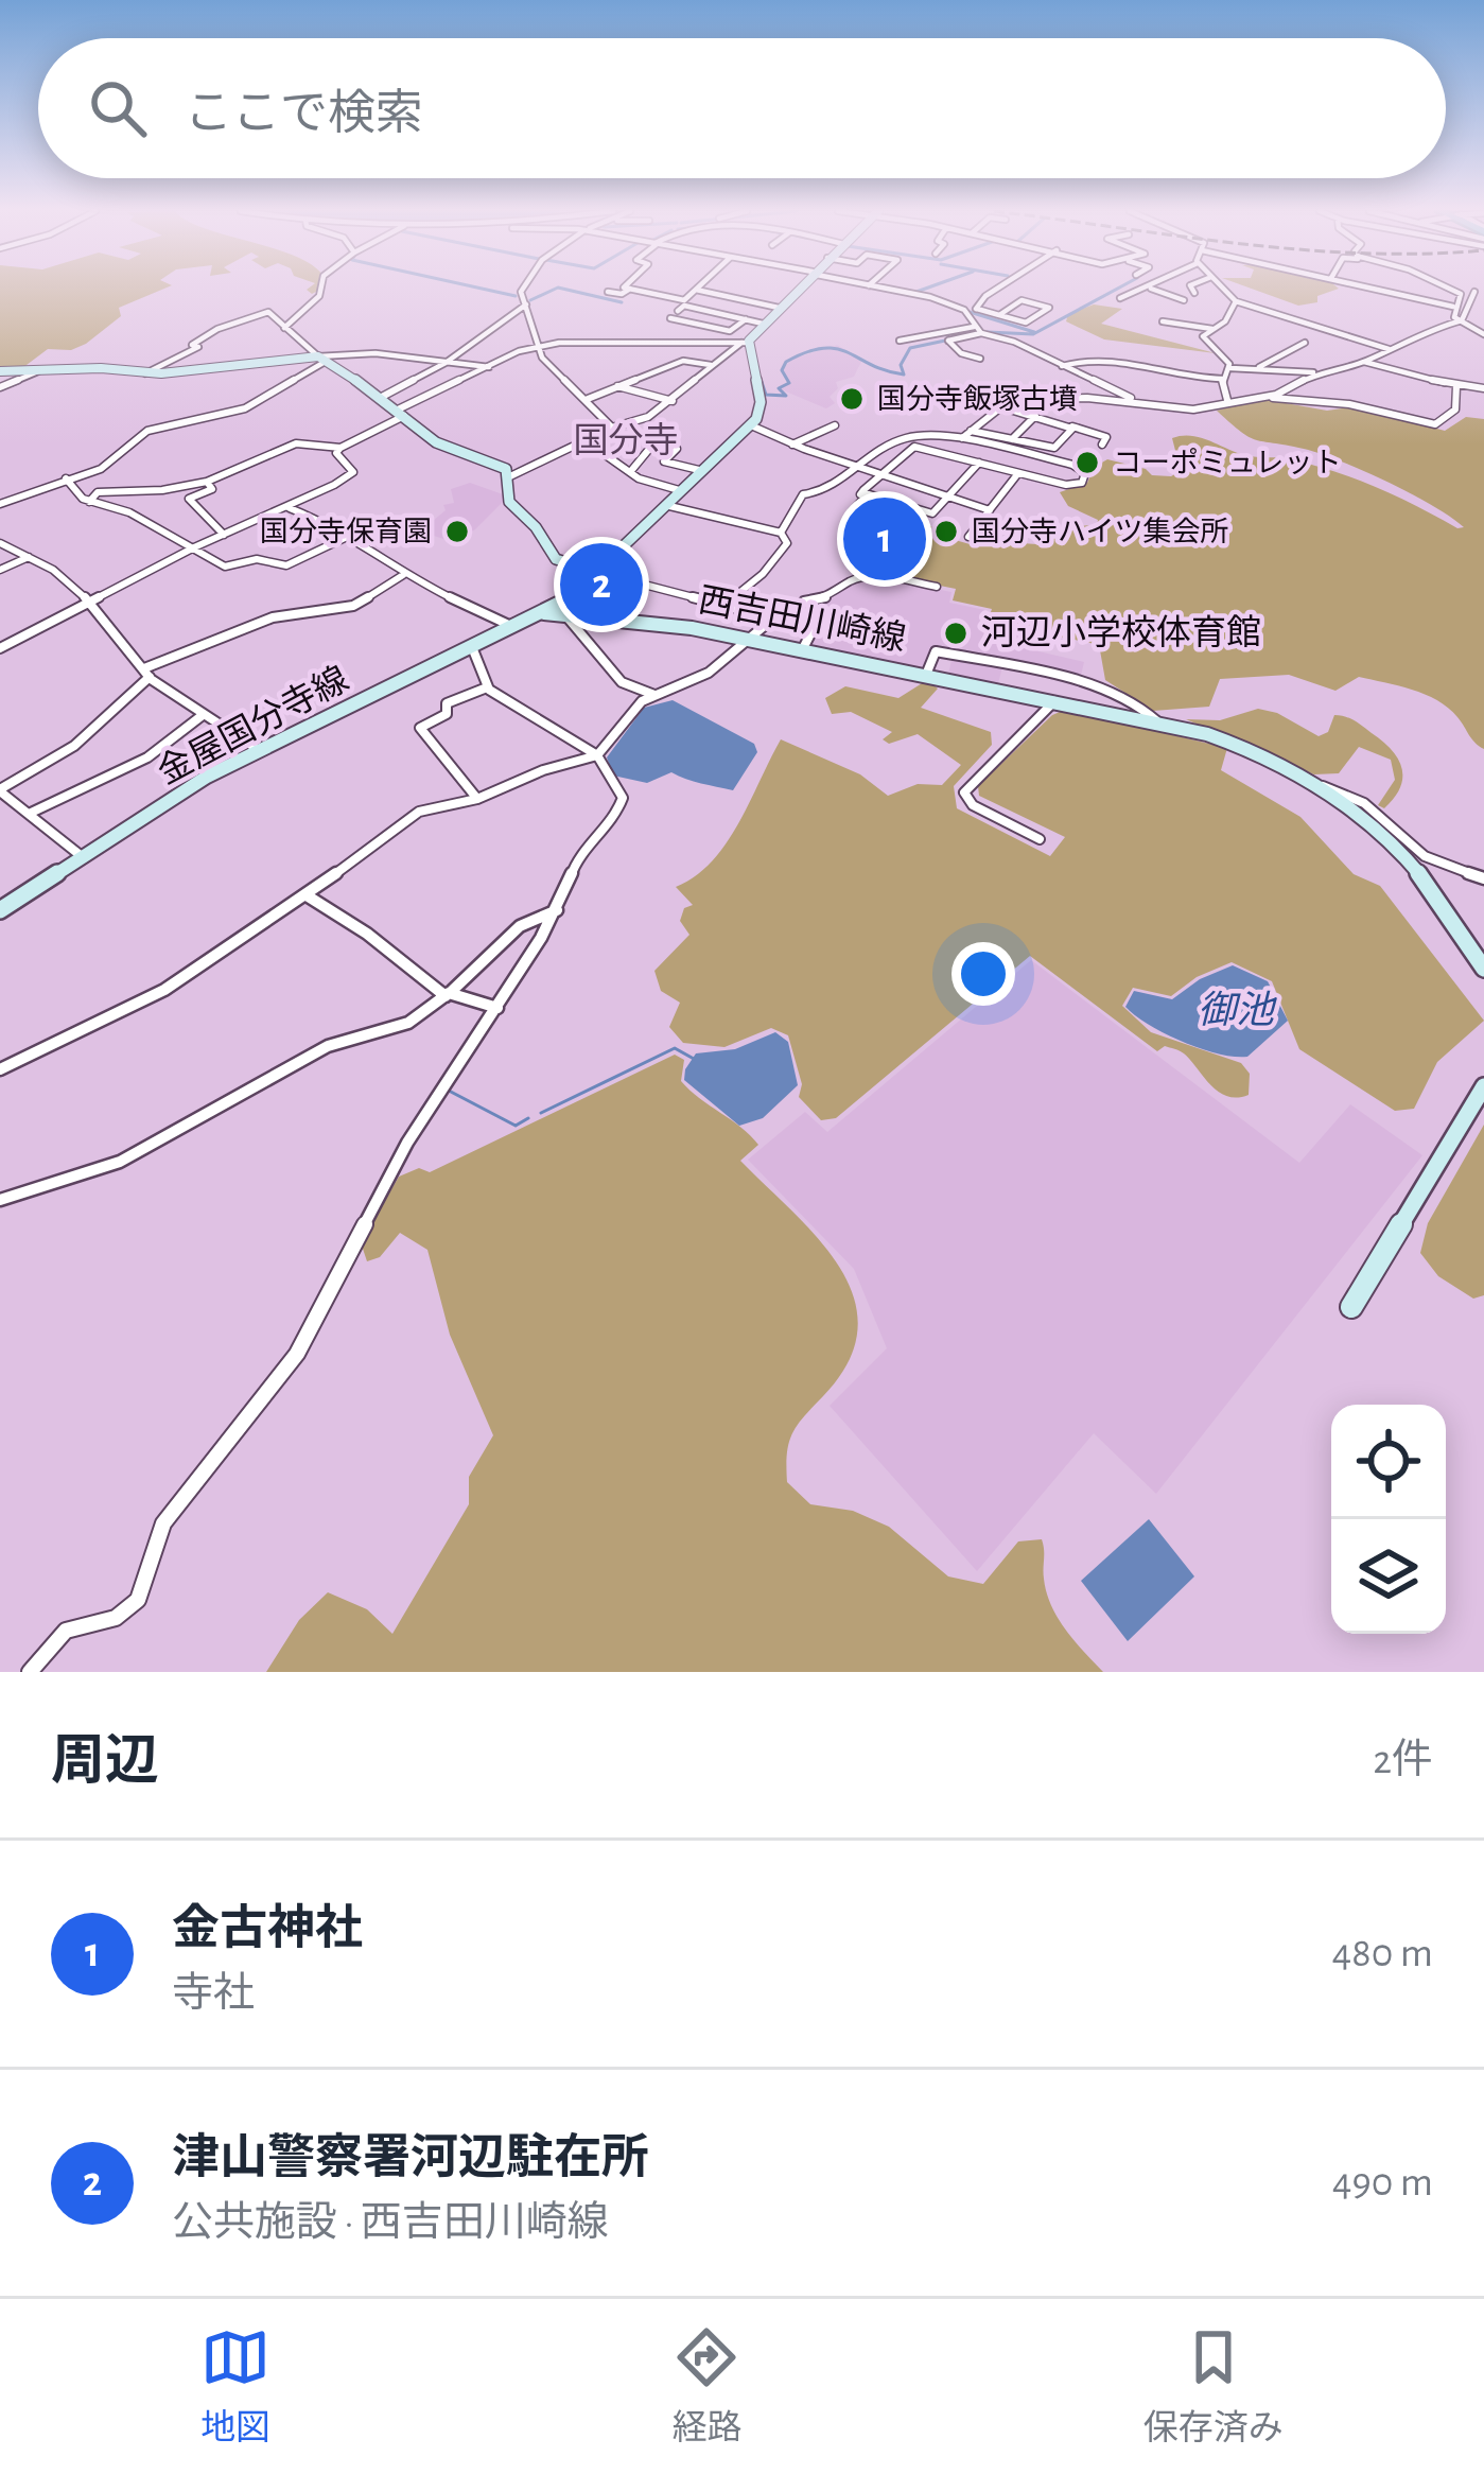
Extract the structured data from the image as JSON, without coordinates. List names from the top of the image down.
{
  "streets": {
    "main road": ["西吉田川崎線", "金屋国分寺線"]
  },
  "crossings": [
    ["西吉田川崎線", "金屋国分寺線"]
  ],
  "districts": ["国分寺"],
  "water": ["御池"],
  "places": [
    "国分寺飯塚古墳",
    "コーポミュレット",
    "国分寺保育園",
    "国分寺ハイツ集会所",
    "河辺小学校体育館"
  ],
  "page": {
    "search": "ここで検索",
    "pins": ["1", "2"],
    "heading": ["周辺", "2件"],
    "list": [
      {
        "mark": "1",
        "name": "金古神社",
        "note": "寺社",
        "value": "480 m"
      },
      {
        "mark": "2",
        "name": "津山警察署河辺駐在所",
        "note": "公共施設 · 西吉田川崎線",
        "value": "490 m"
      }
    ],
    "nav": ["地図", "経路", "保存済み"]
  }
}
